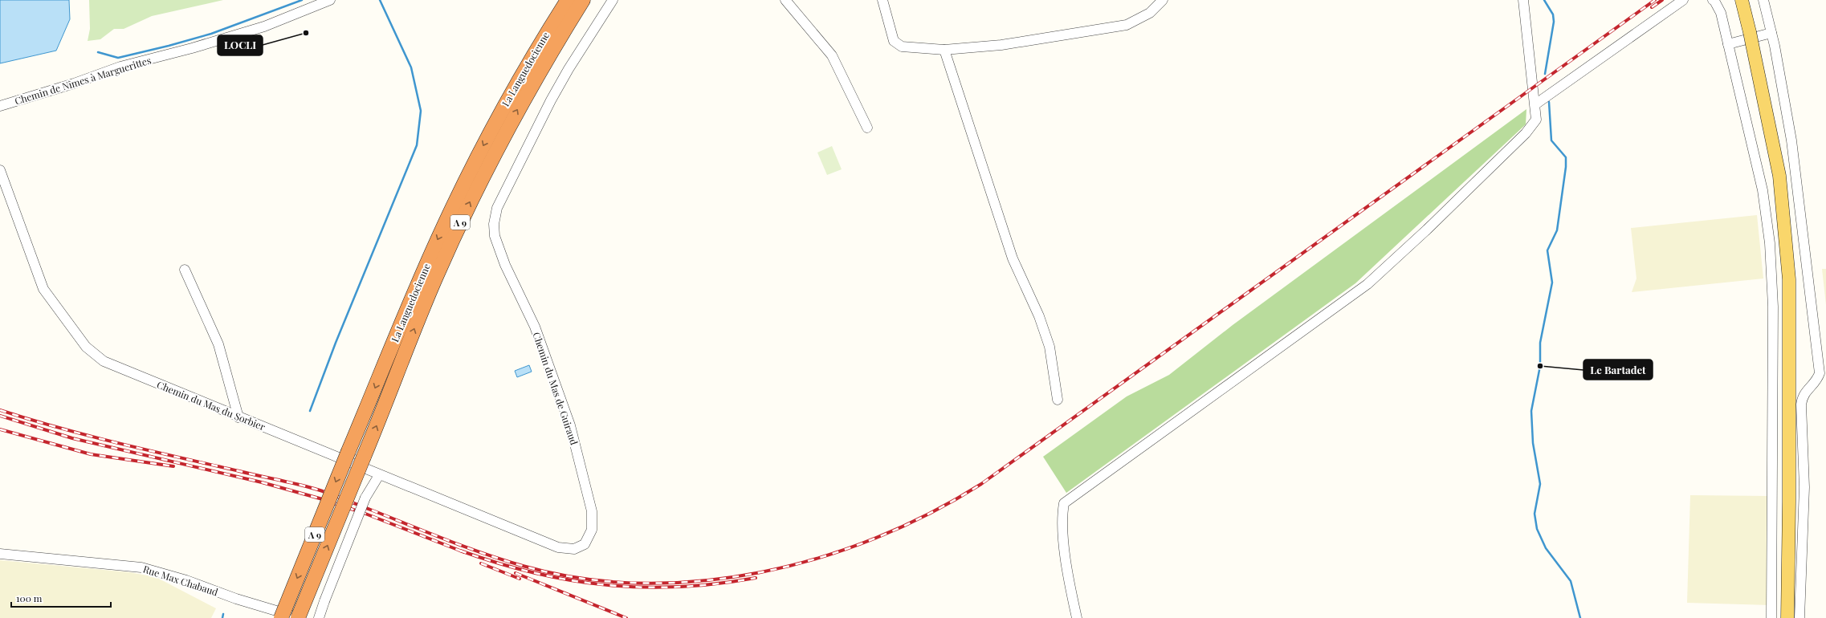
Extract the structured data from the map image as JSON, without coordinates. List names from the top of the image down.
{
  "streets": {
    "highway": ["La Languedocienne", "A 9"],
    "street": [
      "Chemin de Nîmes à Marguerittes",
      "Chemin du Mas de Guiraud",
      "Chemin du Mas du Sorbier",
      "Rue Max Chabaud"
    ]
  },
  "crossings": [
    ["La Languedocienne", "Rue Max Chabaud"],
    ["Chemin du Mas de Guiraud", "Chemin du Mas du Sorbier"]
  ],
  "places": ["LOCLI", "Le Bartadet"],
  "scale_bar": "100 m"
}
